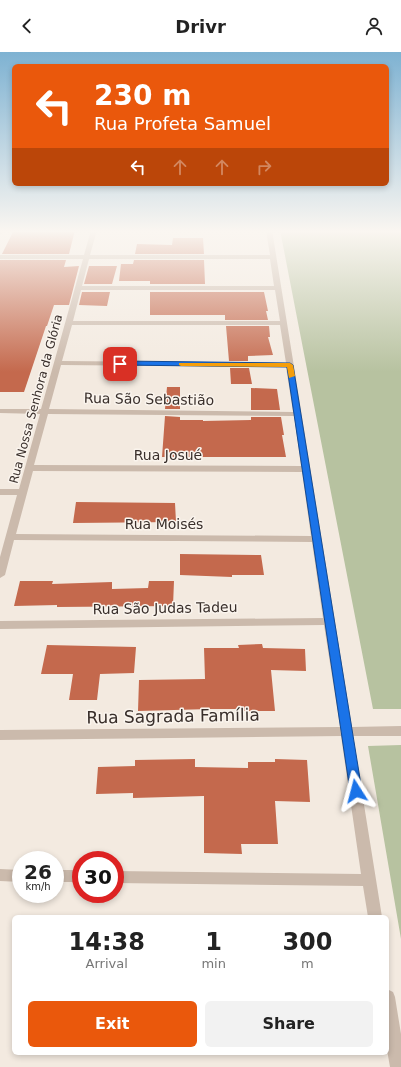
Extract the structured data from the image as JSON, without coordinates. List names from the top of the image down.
{
  "streets": {
    "street": [
      "Rua Nossa Senhora da Glória",
      "Rua São Sebastião",
      "Rua Josué",
      "Rua Moisés",
      "Rua São Judas Tadeu",
      "Rua Sagrada Família"
    ]
  },
  "crossings": [
    ["Rua Nossa Senhora da Glória", "Rua São Sebastião"],
    ["Rua Nossa Senhora da Glória", "Rua Josué"],
    ["Rua Nossa Senhora da Glória", "Rua Moisés"]
  ],
  "page": {
    "header": "Drivr",
    "turn": ["230 m", "Rua Profeta Samuel"],
    "speed": "26 km/h",
    "limit": "30",
    "eta": [
      "14:38",
      "Arrival",
      "1",
      "min",
      "300",
      "m"
    ],
    "buttons": ["Exit", "Share"]
  }
}
